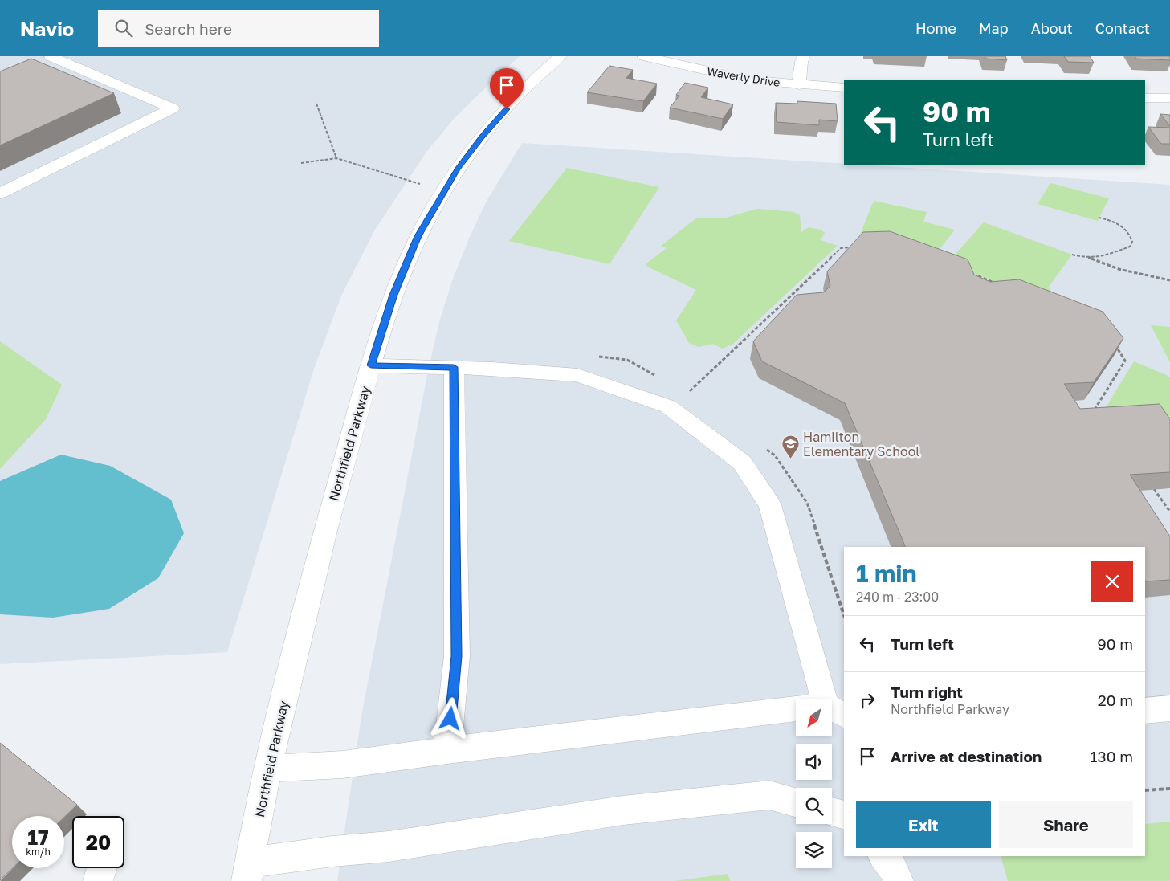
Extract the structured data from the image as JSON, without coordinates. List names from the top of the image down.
{
  "streets": {
    "street": ["Waverly Drive", "Northfield Parkway"]
  },
  "places": {
    "school or university": ["Hamilton Elementary School"]
  },
  "north": "bottom left",
  "page": {
    "header": "Navio",
    "search": "Search here",
    "nav": [
      "Home",
      "Map",
      "About",
      "Contact"
    ],
    "turn": ["90 m", "Turn left"],
    "heading": ["1 min", "240 m · 23:00"],
    "list": [
      {
        "name": "Turn left",
        "value": "90 m"
      },
      {
        "name": "Turn right",
        "note": "Northfield Parkway",
        "value": "20 m"
      },
      {
        "name": "Arrive at destination",
        "value": "130 m"
      }
    ],
    "buttons": ["Exit", "Share"],
    "speed": "17 km/h",
    "limit": "20"
  }
}
